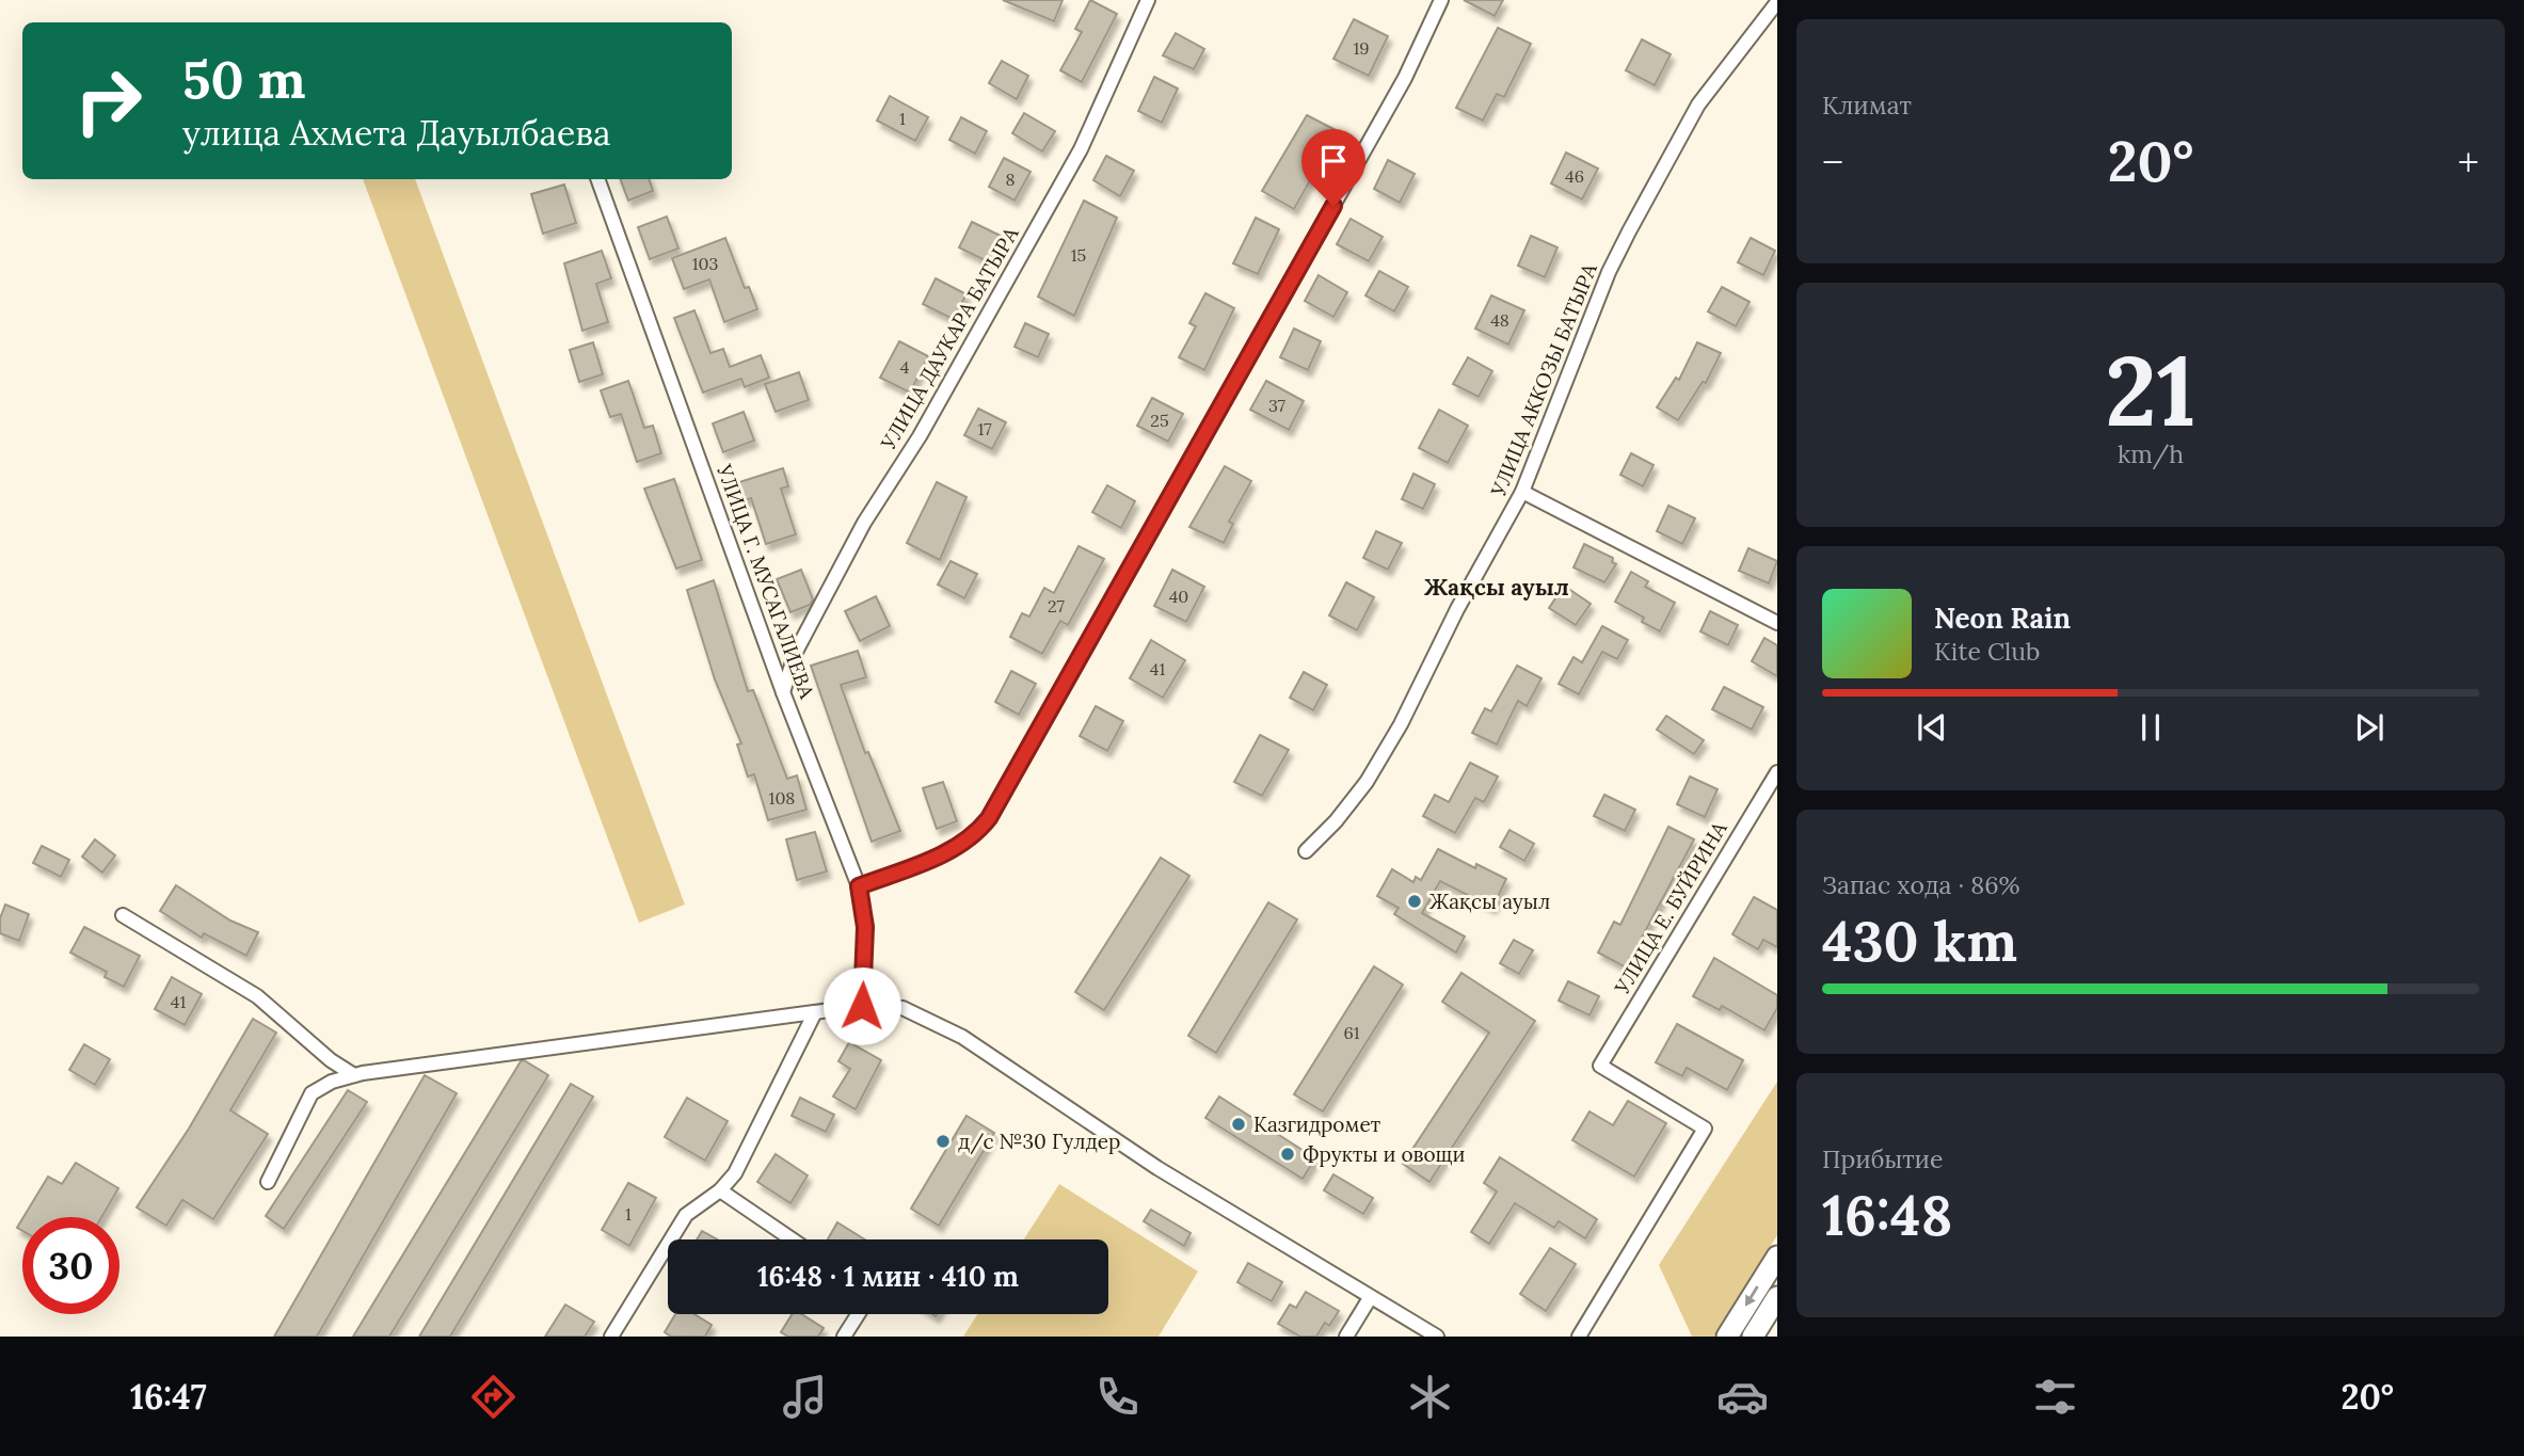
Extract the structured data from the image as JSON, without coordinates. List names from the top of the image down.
{
  "streets": {
    "street": [
      "УЛИЦА ДАУКАРА БАТЫРА",
      "УЛИЦА АККОЗЫ БАТЫРА",
      "УЛИЦА Г. МУСАГАЛИЕВА",
      "УЛИЦА Е. БУЙРИНА"
    ]
  },
  "crossings": [
    ["УЛИЦА ДАУКАРА БАТЫРА", "УЛИЦА Г. МУСАГАЛИЕВА"]
  ],
  "districts": ["Жақсы ауыл"],
  "places": [
    "Жақсы ауыл",
    "Казгидромет",
    "д/с №30 Гулдер",
    "Фрукты и овощи"
  ],
  "house_numbers": [
    "19",
    "1",
    "46",
    "8",
    "15",
    "103",
    "48",
    "4",
    "37",
    "25",
    "17",
    "40",
    "27",
    "41",
    "108",
    "41",
    "61",
    "1"
  ],
  "page": {
    "tile": [
      "Климат",
      ["21", "km/h"],
      ["Запас хода · 86%", "430 km"],
      ["Прибытие", "16:48"]
    ],
    "turn": ["50 m", "улица Ахмета Дауылбаева"],
    "heat": ["−", "20°", "+"],
    "song": ["Neon Rain", "Kite Club"],
    "limit": "30",
    "trip": "16:48 · 1 мин · 410 m",
    "tabs": ["16:47", "20°"]
  }
}
